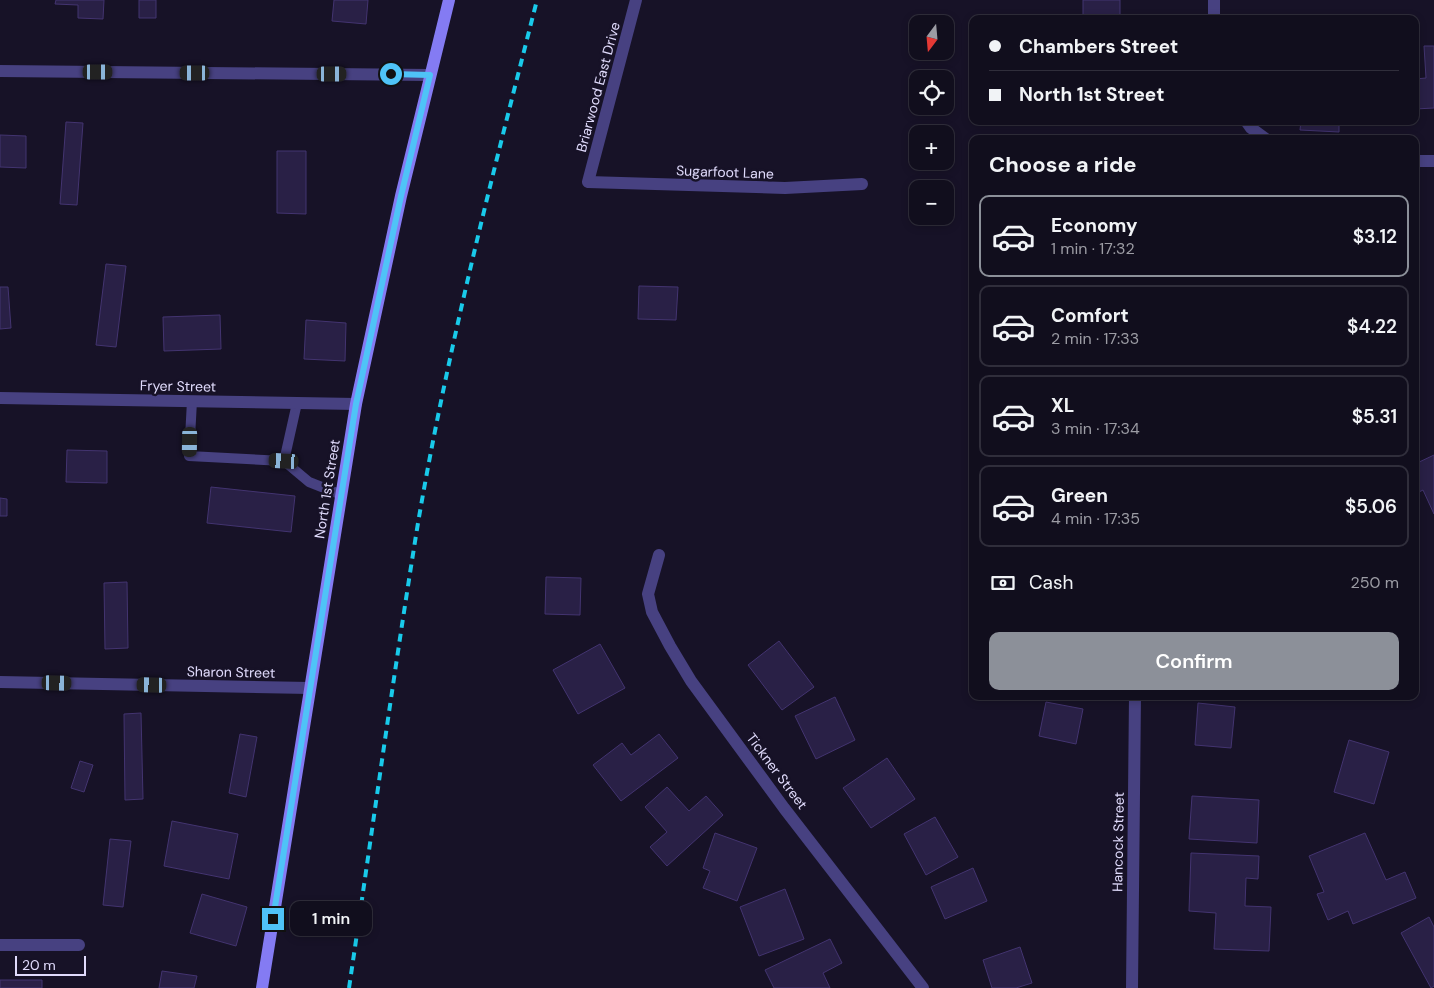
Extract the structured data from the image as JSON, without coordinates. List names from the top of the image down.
{
  "streets": {
    "street": [
      "Briarwood East Drive",
      "Sugarfoot Lane",
      "Fryer Street",
      "North 1st Street",
      "Sharon Street",
      "Tickner Street",
      "Hancock Street"
    ]
  },
  "crossings": [
    ["Briarwood East Drive", "Sugarfoot Lane"],
    ["Fryer Street", "North 1st Street"],
    ["North 1st Street", "Sharon Street"]
  ],
  "scale_bar": "20 m",
  "north": "bottom",
  "page": {
    "map_buttons": ["+", "−"],
    "banner": ["Chambers Street", "North 1st Street"],
    "heading": "Choose a ride",
    "list": [
      {
        "name": "Economy",
        "note": "1 min · 17:32",
        "value": "$3.12"
      },
      {
        "name": "Comfort",
        "note": "2 min · 17:33",
        "value": "$4.22"
      },
      {
        "name": "XL",
        "note": "3 min · 17:34",
        "value": "$5.31"
      },
      {
        "name": "Green",
        "note": "4 min · 17:35",
        "value": "$5.06"
      }
    ],
    "pay": ["Cash", "250 m"],
    "buttons": "Confirm",
    "bubble": "1 min",
    "scale": "20 m"
  }
}
